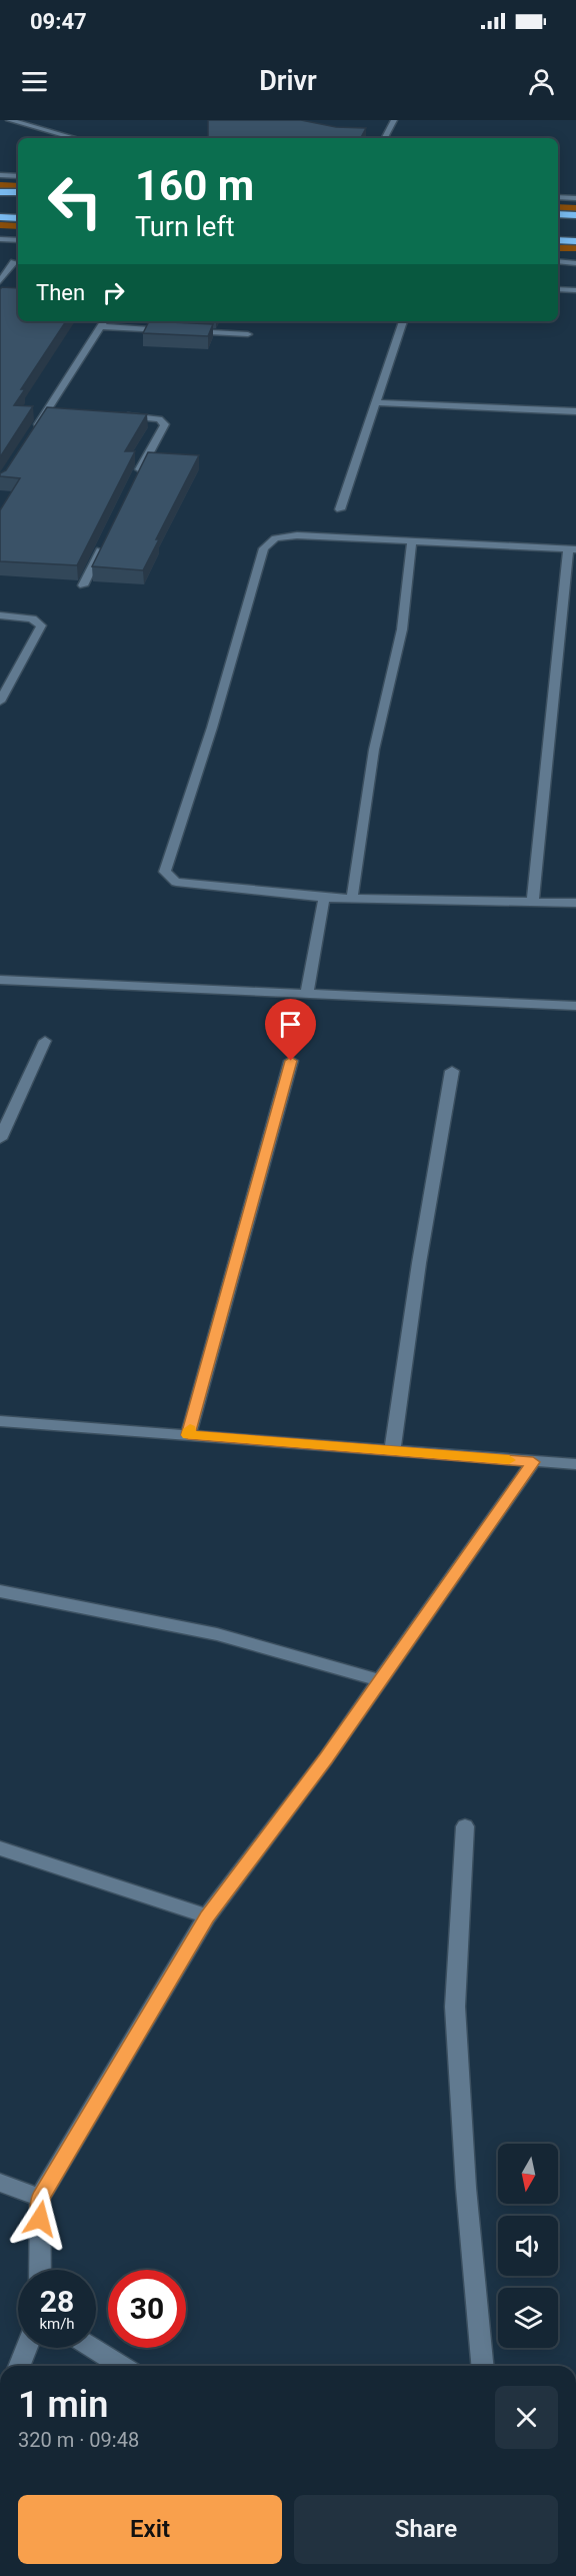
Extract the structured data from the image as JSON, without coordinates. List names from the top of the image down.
{
  "north": "bottom",
  "page": {
    "status": "09:47",
    "header": "Drivr",
    "turn": ["160 m", "Turn left"],
    "then": "Then",
    "speed": "28 km/h",
    "limit": "30",
    "heading": ["1 min", "320 m · 09:48"],
    "buttons": ["Exit", "Share"]
  }
}
